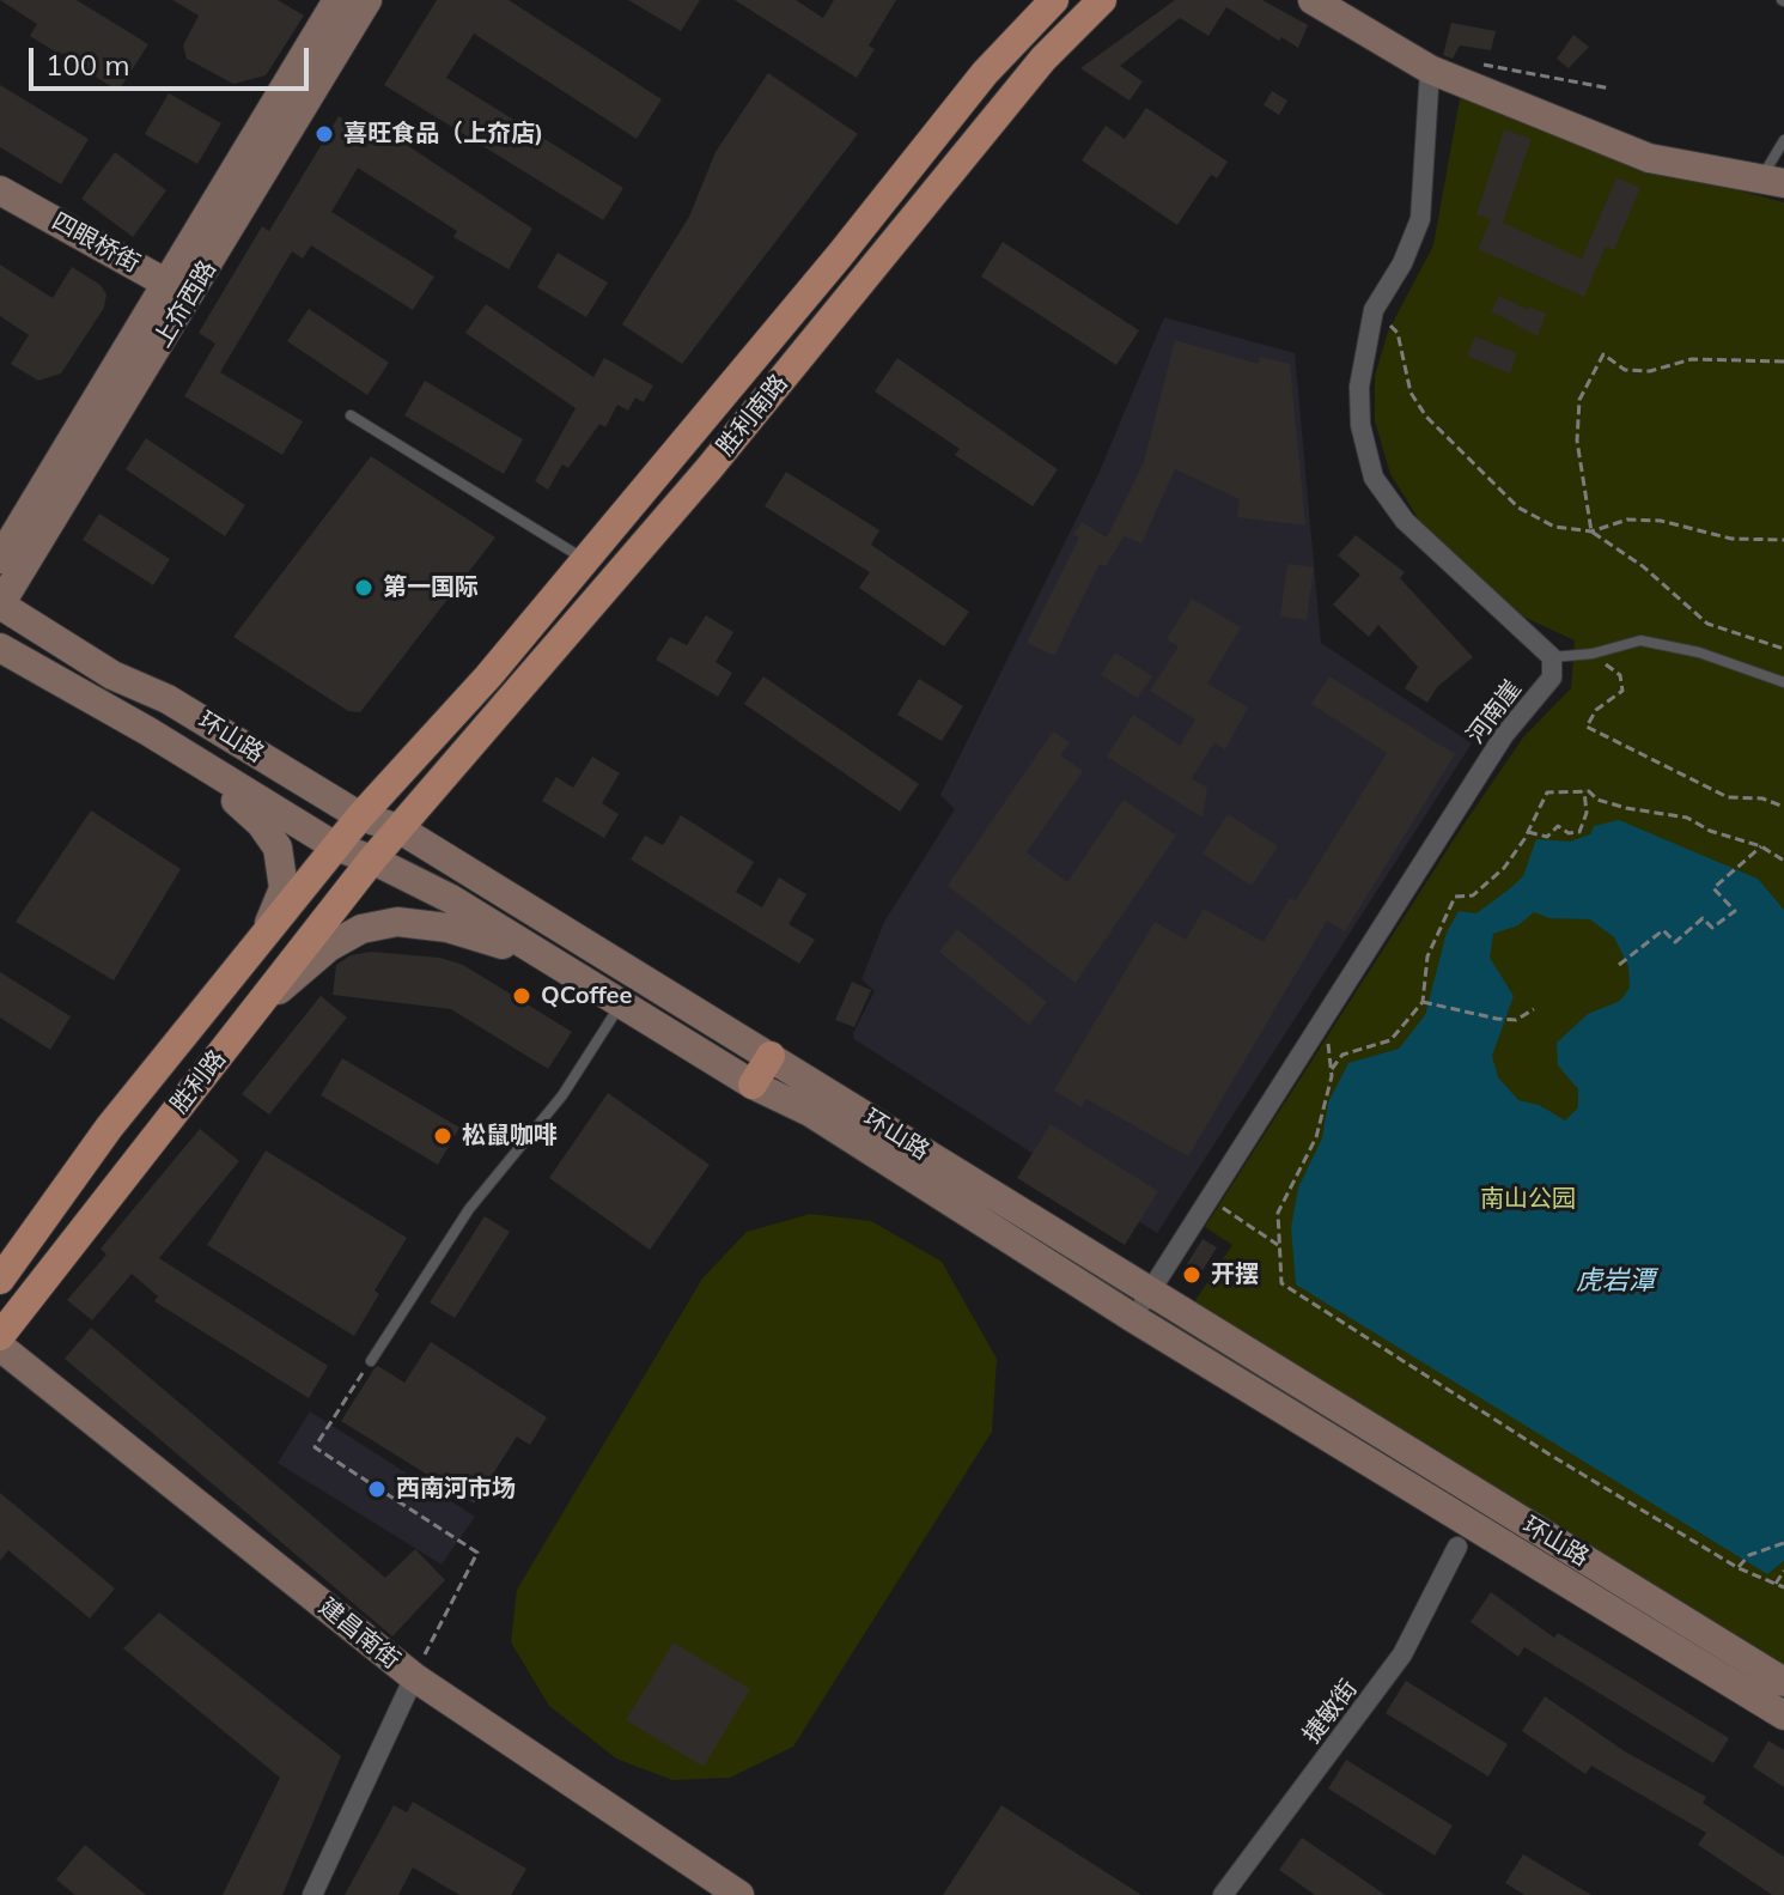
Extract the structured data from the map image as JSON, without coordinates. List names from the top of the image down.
{
  "streets": {
    "main road": [
      "四眼桥街",
      "上夼西路",
      "胜利南路",
      "环山路",
      "胜利路",
      "建昌南街"
    ],
    "street": ["河南崖", "捷敏街"]
  },
  "crossings": [
    ["四眼桥街", "上夼西路"],
    ["上夼西路", "环山路"],
    ["胜利南路", "环山路"],
    ["胜利南路", "胜利路"],
    ["河南崖", "环山路"],
    ["环山路", "胜利路"]
  ],
  "water": ["虎岩潭"],
  "parks": ["南山公园"],
  "places": [
    "喜旺食品（上夼店)",
    "第一国际",
    "QCoffee",
    "松鼠咖啡",
    "开摆",
    "西南河市场"
  ],
  "scale_bar": "100 m"
}
